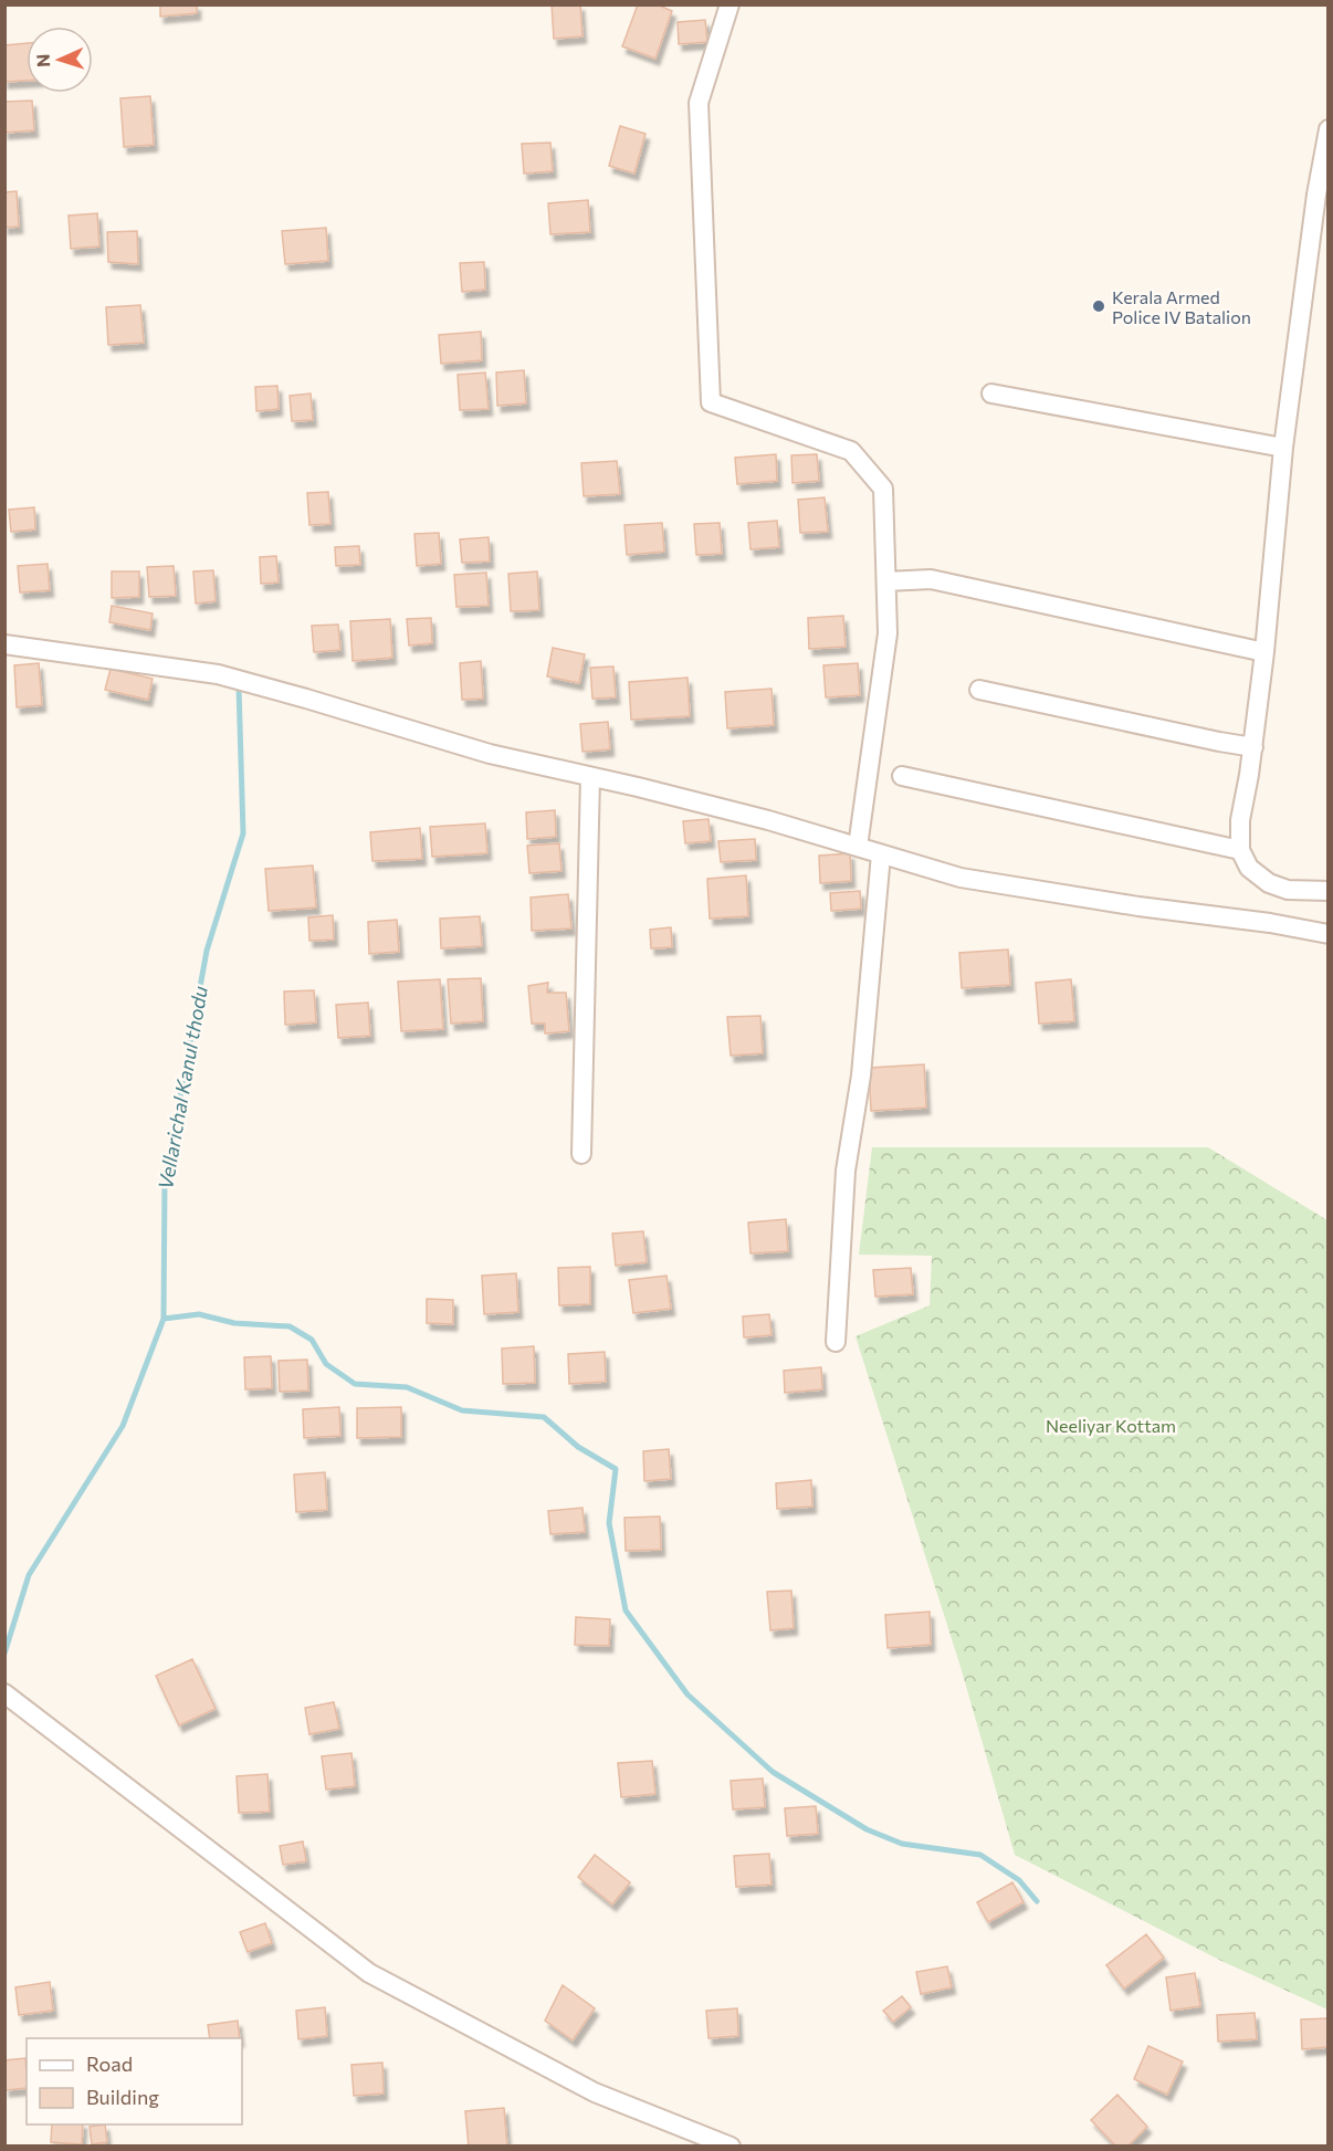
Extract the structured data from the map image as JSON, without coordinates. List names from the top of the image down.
{
  "water": ["Vellarichal Kanul thodu"],
  "parks": ["Neeliyar Kottam"],
  "places": ["Kerala Armed Police IV Batalion"],
  "legend": ["Road", "Building"],
  "north": "left"
}
